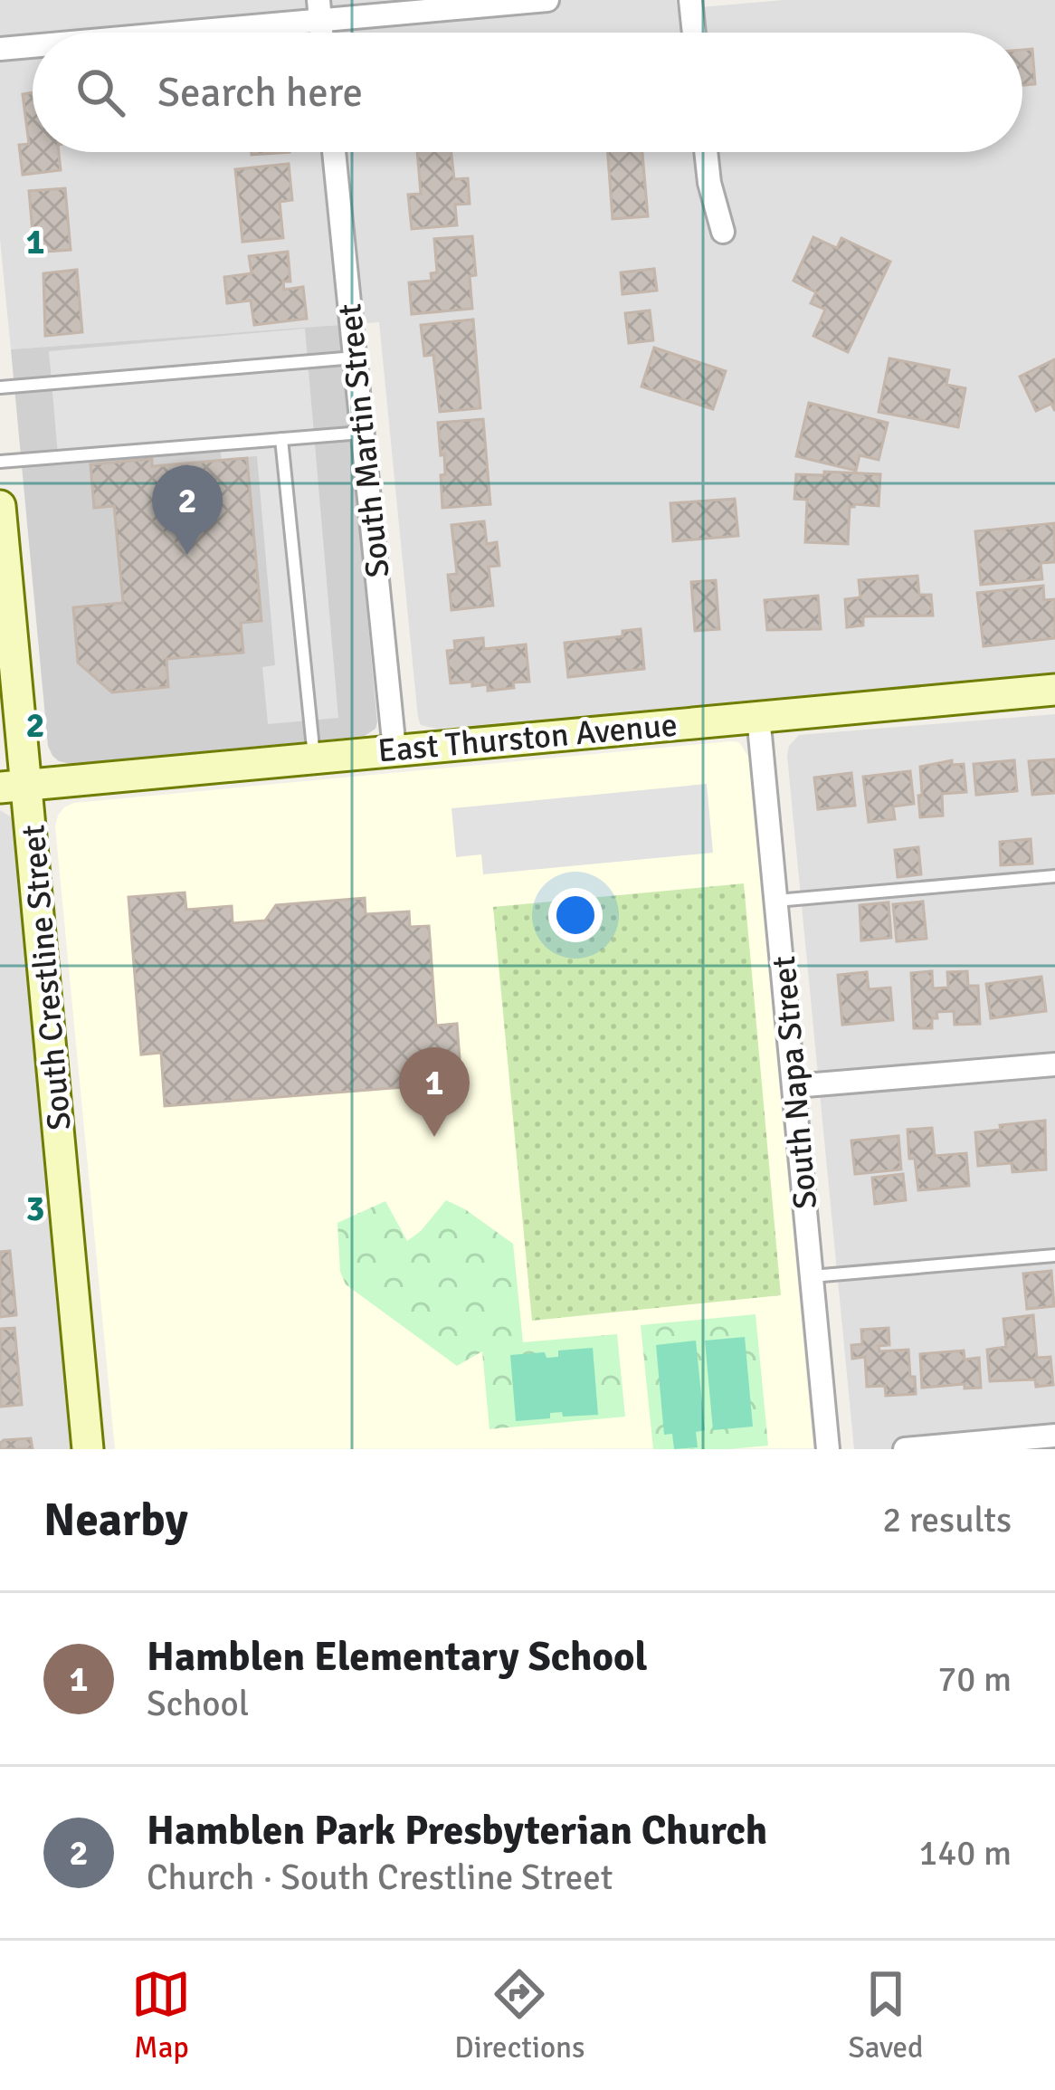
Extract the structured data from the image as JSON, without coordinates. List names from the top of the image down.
{
  "streets": {
    "street": [
      "South Martin Street",
      "East Thurston Avenue",
      "South Crestline Street",
      "South Napa Street"
    ]
  },
  "crossings": [
    ["South Martin Street", "East Thurston Avenue"],
    ["East Thurston Avenue", "South Crestline Street"],
    ["East Thurston Avenue", "South Napa Street"]
  ],
  "page": {
    "search": "Search here",
    "pins": ["2", "1"],
    "heading": ["Nearby", "2 results"],
    "list": [
      {
        "mark": "1",
        "name": "Hamblen Elementary School",
        "note": "School",
        "value": "70 m"
      },
      {
        "mark": "2",
        "name": "Hamblen Park Presbyterian Church",
        "note": "Church · South Crestline Street",
        "value": "140 m"
      }
    ],
    "nav": ["Map", "Directions", "Saved"]
  },
  "grid": {
    "rows": ["1", "2", "3"]
  }
}
